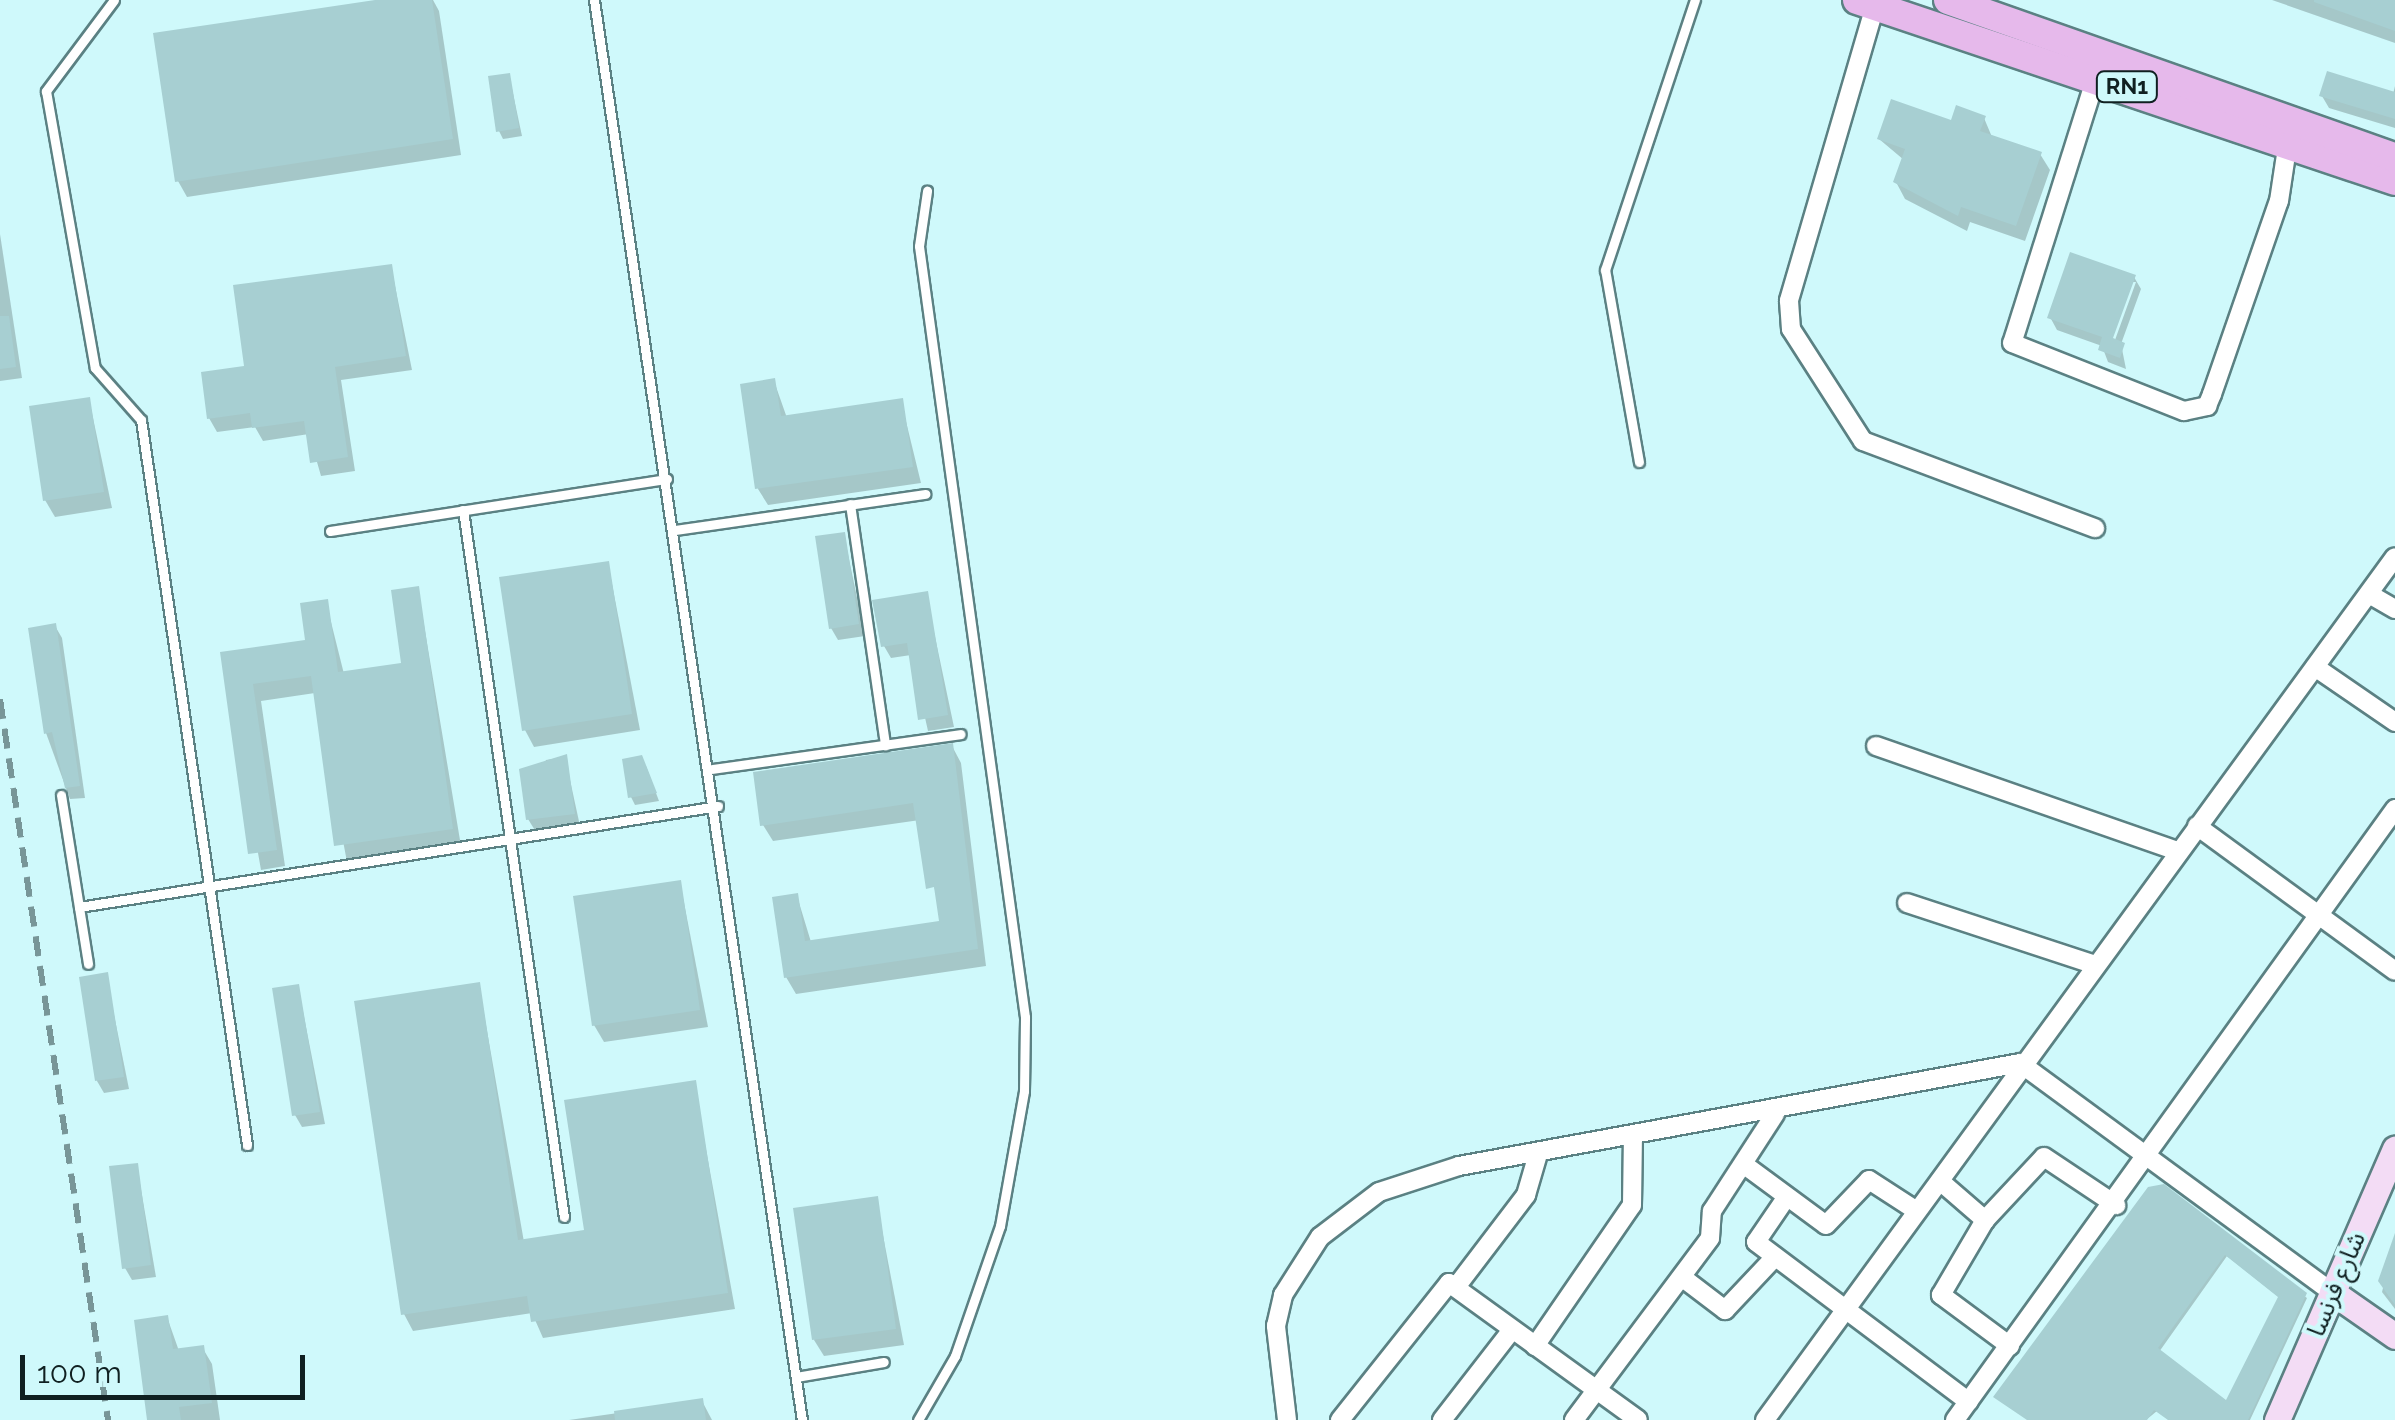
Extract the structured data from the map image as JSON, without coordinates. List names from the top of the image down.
{
  "streets": {
    "main road": ["RN1"],
    "street": ["شارع فرنسا"]
  },
  "scale_bar": "100 m"
}
